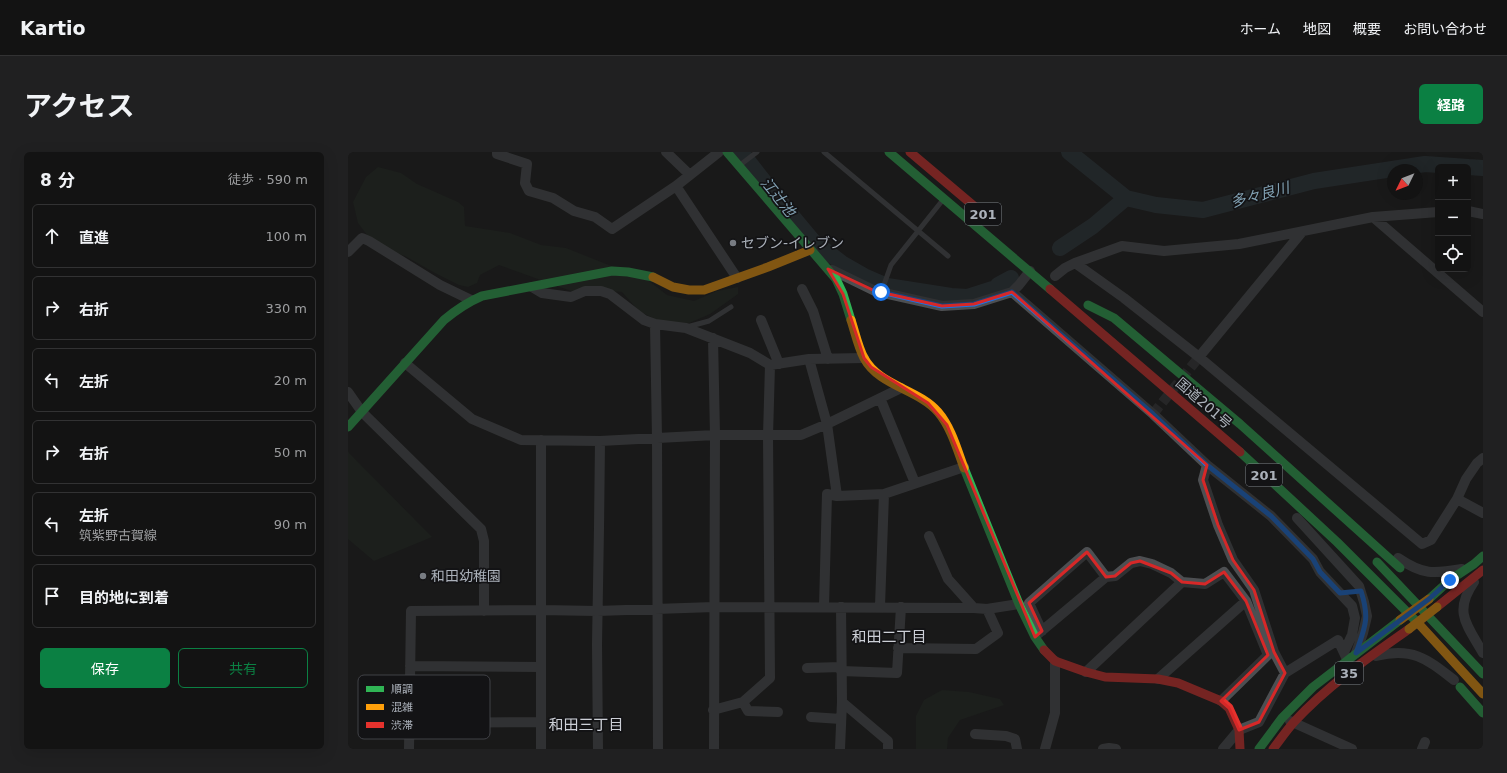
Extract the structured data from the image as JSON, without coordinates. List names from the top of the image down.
{
  "streets": {
    "main road": ["201", "国道201号", "35"]
  },
  "crossings": [
    ["201", "国道201号"]
  ],
  "districts": ["和田二丁目", "和田三丁目"],
  "water": ["多々良川", "江辻池"],
  "places": ["セブン-イレブン", "和田幼稚園"],
  "legend": ["順調", "混雑", "渋滞"],
  "north": "bottom left",
  "page": {
    "header": "Kartio",
    "nav": [
      "ホーム",
      "地図",
      "概要",
      "お問い合わせ"
    ],
    "title": "アクセス",
    "buttons": [
      "経路",
      ["保存", "共有"]
    ],
    "heading": ["8 分", "徒歩 · 590 m"],
    "map_buttons": ["+", "−"],
    "list": [
      ["直進", "100 m"],
      ["右折", "330 m"],
      ["左折", "20 m"],
      ["右折", "50 m"],
      ["左折", "筑紫野古賀線", "90 m"],
      "目的地に到着"
    ]
  }
}
